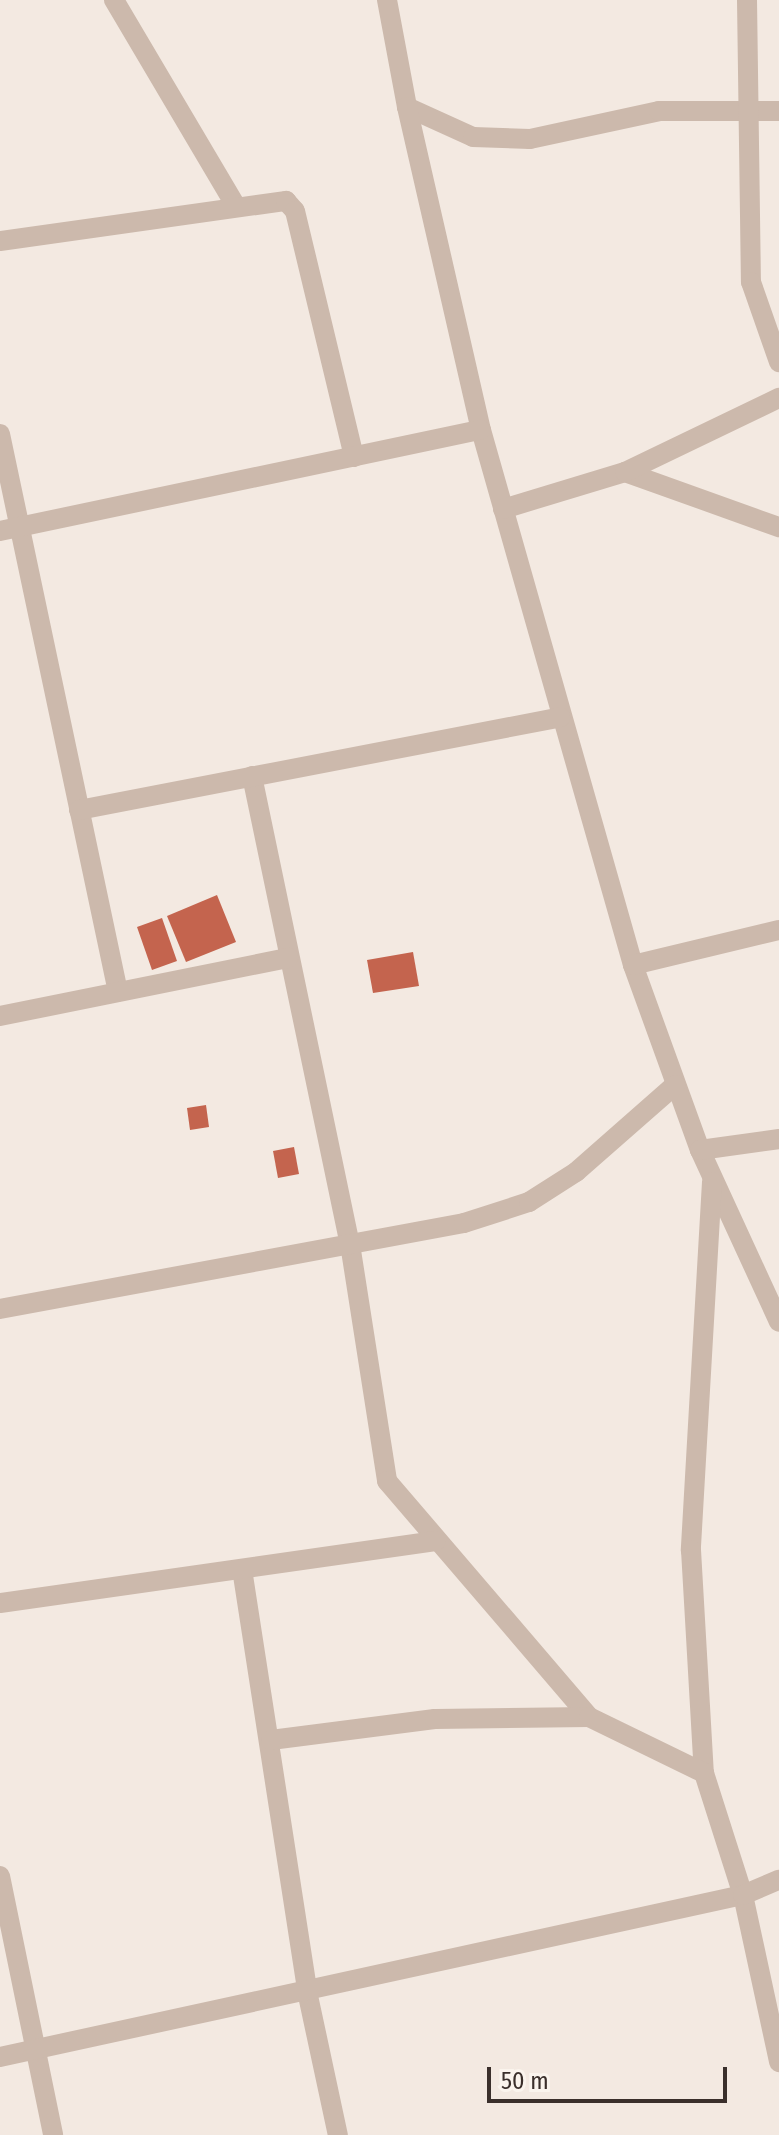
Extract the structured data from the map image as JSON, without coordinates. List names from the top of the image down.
{
  "scale_bar": "50 m"
}
